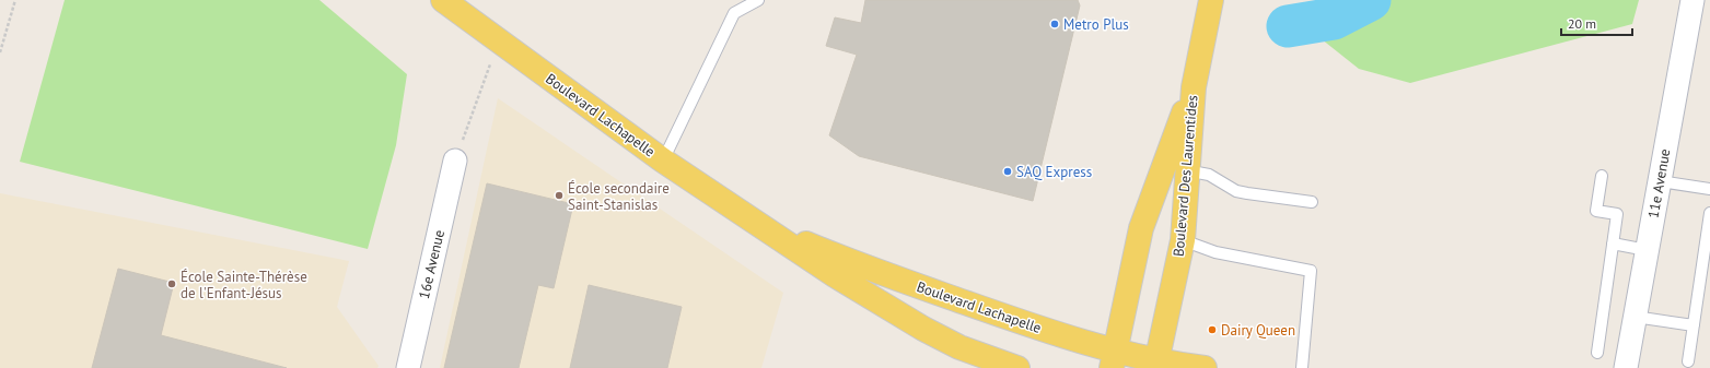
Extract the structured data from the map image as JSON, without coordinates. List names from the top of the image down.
{
  "streets": {
    "main road": ["Boulevard Lachapelle", "Boulevard Des Laurentides"],
    "street": ["11e Avenue", "16e Avenue"]
  },
  "crossings": [
    ["Boulevard Lachapelle", "Boulevard Des Laurentides"]
  ],
  "places": [
    "Metro Plus",
    "SAQ Express",
    "École secondaire Saint-Stanislas",
    "École Sainte-Thérèse de l'Enfant-Jésus",
    "Dairy Queen"
  ],
  "scale_bar": "20 m"
}
